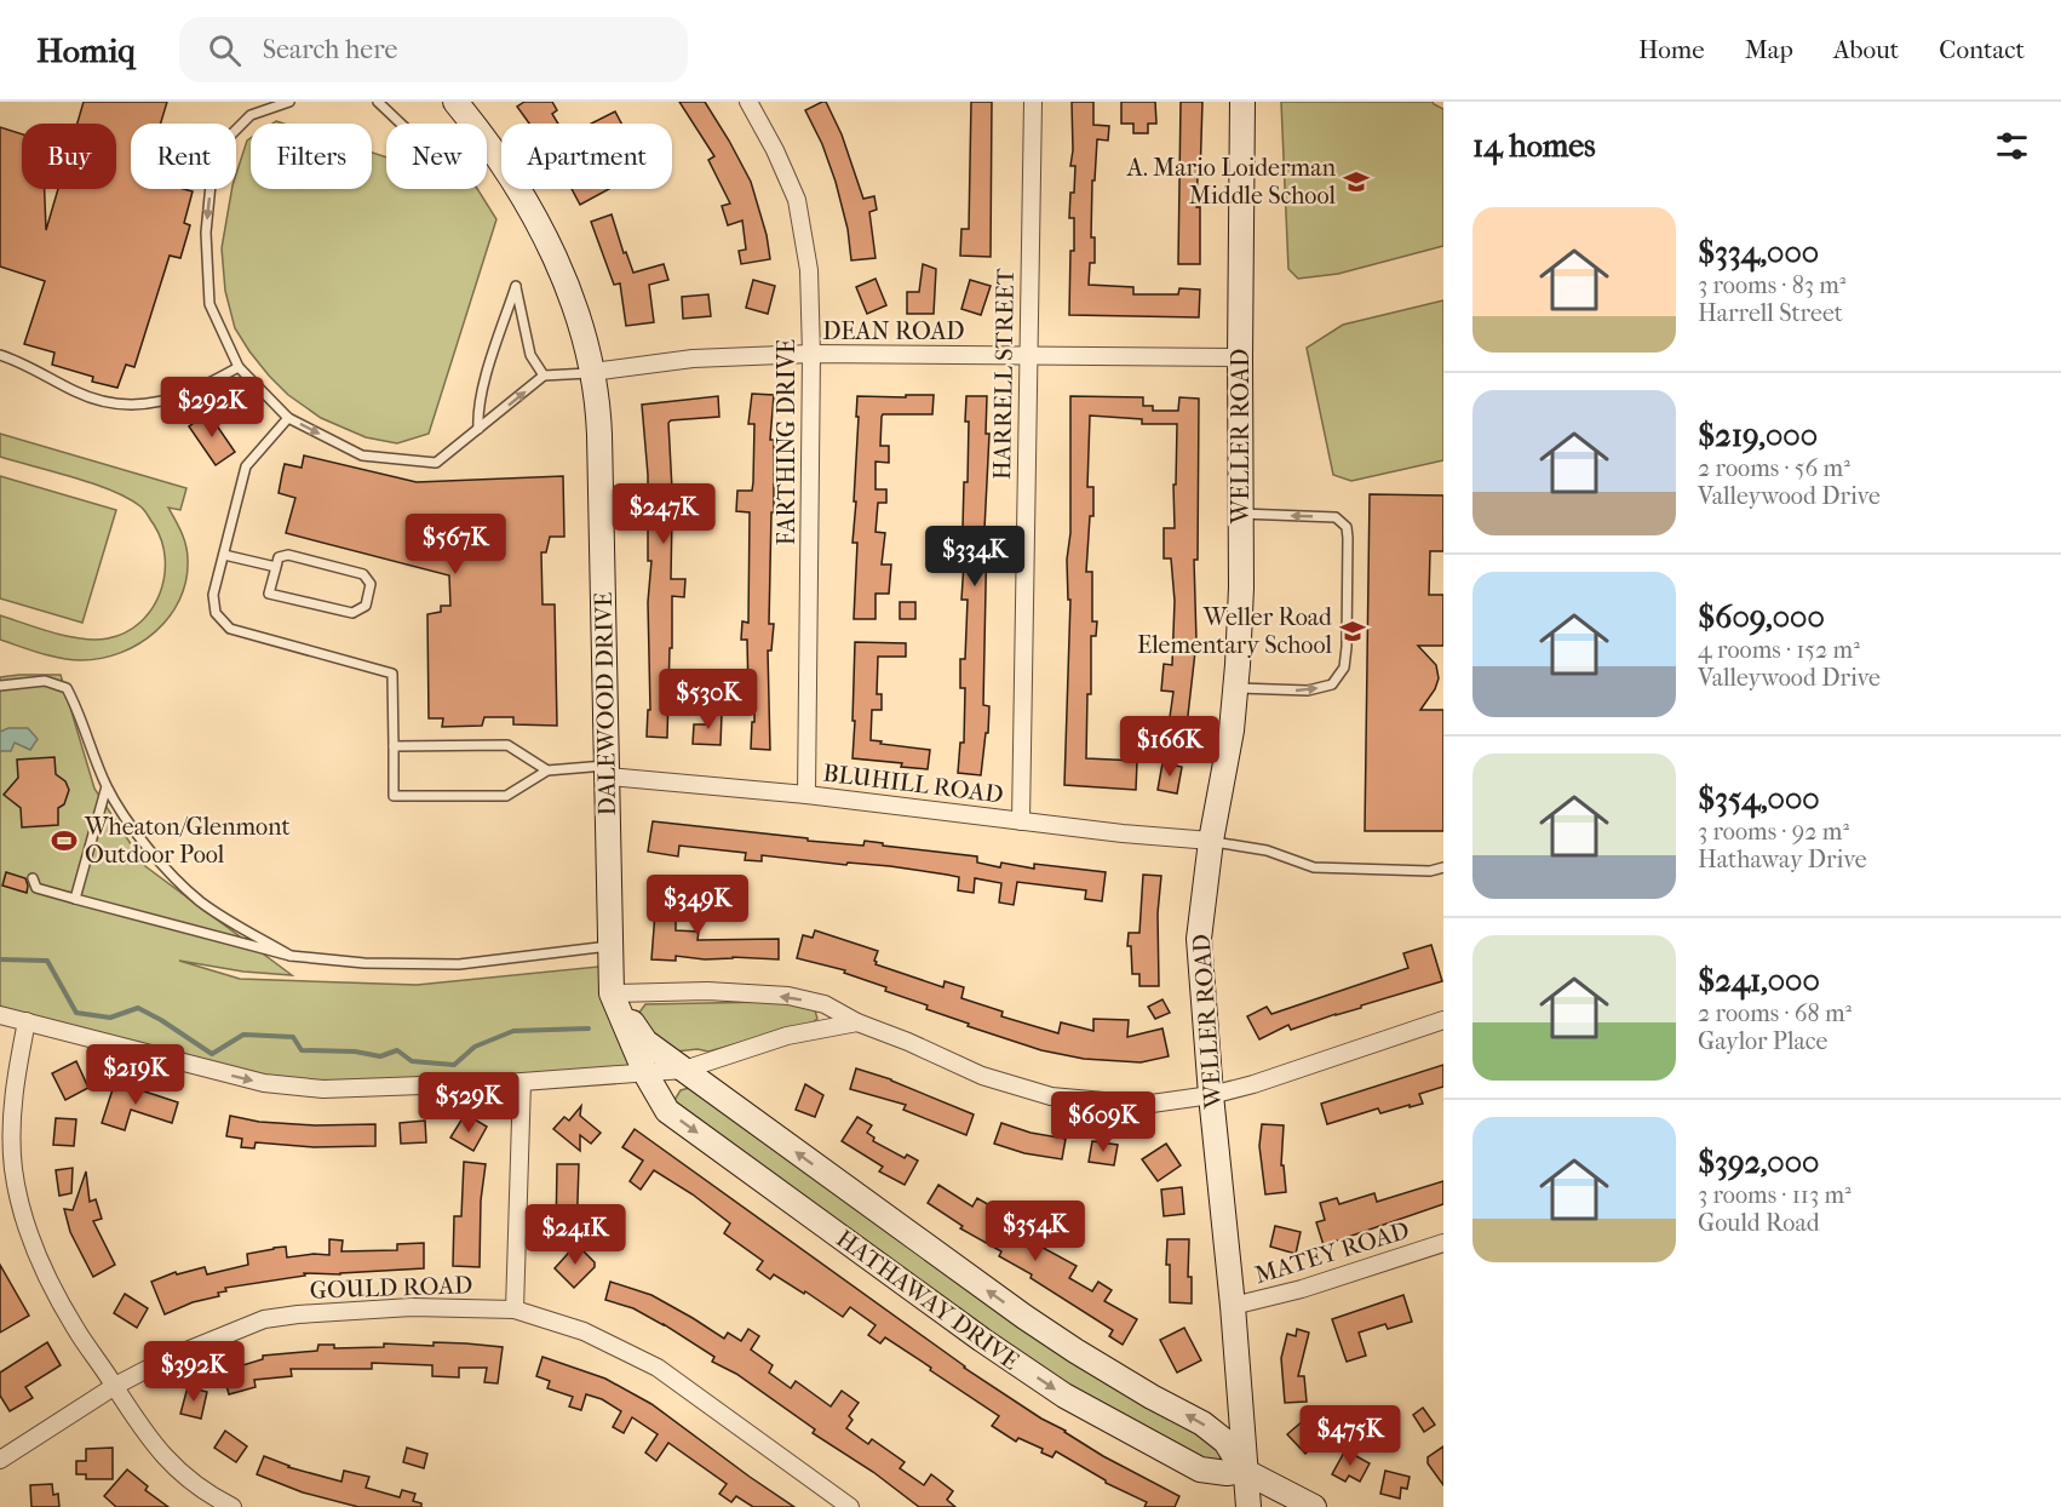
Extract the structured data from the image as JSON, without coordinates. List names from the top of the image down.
{
  "streets": {
    "street": [
      "DEAN ROAD",
      "HARRELL STREET",
      "WELLER ROAD",
      "FARTHING DRIVE",
      "DALEWOOD DRIVE",
      "BLUHILL ROAD",
      "MATEY ROAD",
      "GOULD ROAD",
      "HATHAWAY DRIVE"
    ]
  },
  "crossings": [
    ["DEAN ROAD", "HARRELL STREET"],
    ["DEAN ROAD", "WELLER ROAD"],
    ["DEAN ROAD", "FARTHING DRIVE"],
    ["DEAN ROAD", "DALEWOOD DRIVE"],
    ["HARRELL STREET", "BLUHILL ROAD"],
    ["WELLER ROAD", "BLUHILL ROAD"],
    ["WELLER ROAD", "MATEY ROAD"],
    ["WELLER ROAD", "HATHAWAY DRIVE"],
    ["FARTHING DRIVE", "BLUHILL ROAD"],
    ["DALEWOOD DRIVE", "BLUHILL ROAD"],
    ["DALEWOOD DRIVE", "HATHAWAY DRIVE"]
  ],
  "places": {
    "school or university": ["A. Mario Loiderman Middle School", "Weller Road Elementary School"],
    "sports": ["Wheaton/Glenmont Outdoor Pool"]
  },
  "page": {
    "header": "Homiq",
    "search": "Search here",
    "nav": [
      "Home",
      "Map",
      "About",
      "Contact"
    ],
    "heading": "14 homes",
    "chip": [
      "Buy",
      "Rent",
      "Filters",
      "New",
      "Apartment"
    ],
    "list": [
      {
        "name": "$334,000",
        "note": "3 rooms · 83 m² · Harrell Street"
      },
      {
        "name": "$219,000",
        "note": "2 rooms · 56 m² · Valleywood Drive"
      },
      {
        "name": "$609,000",
        "note": "4 rooms · 152 m² · Valleywood Drive"
      },
      {
        "name": "$354,000",
        "note": "3 rooms · 92 m² · Hathaway Drive"
      },
      {
        "name": "$241,000",
        "note": "2 rooms · 68 m² · Gaylor Place"
      },
      {
        "name": "$392,000",
        "note": "3 rooms · 113 m² · Gould Road"
      }
    ],
    "price": [
      "$292K",
      "$247K",
      "$567K",
      "$334K",
      "$530K",
      "$166K",
      "$349K",
      "$219K",
      "$529K",
      "$609K",
      "$354K",
      "$241K",
      "$392K",
      "$475K"
    ]
  }
}
